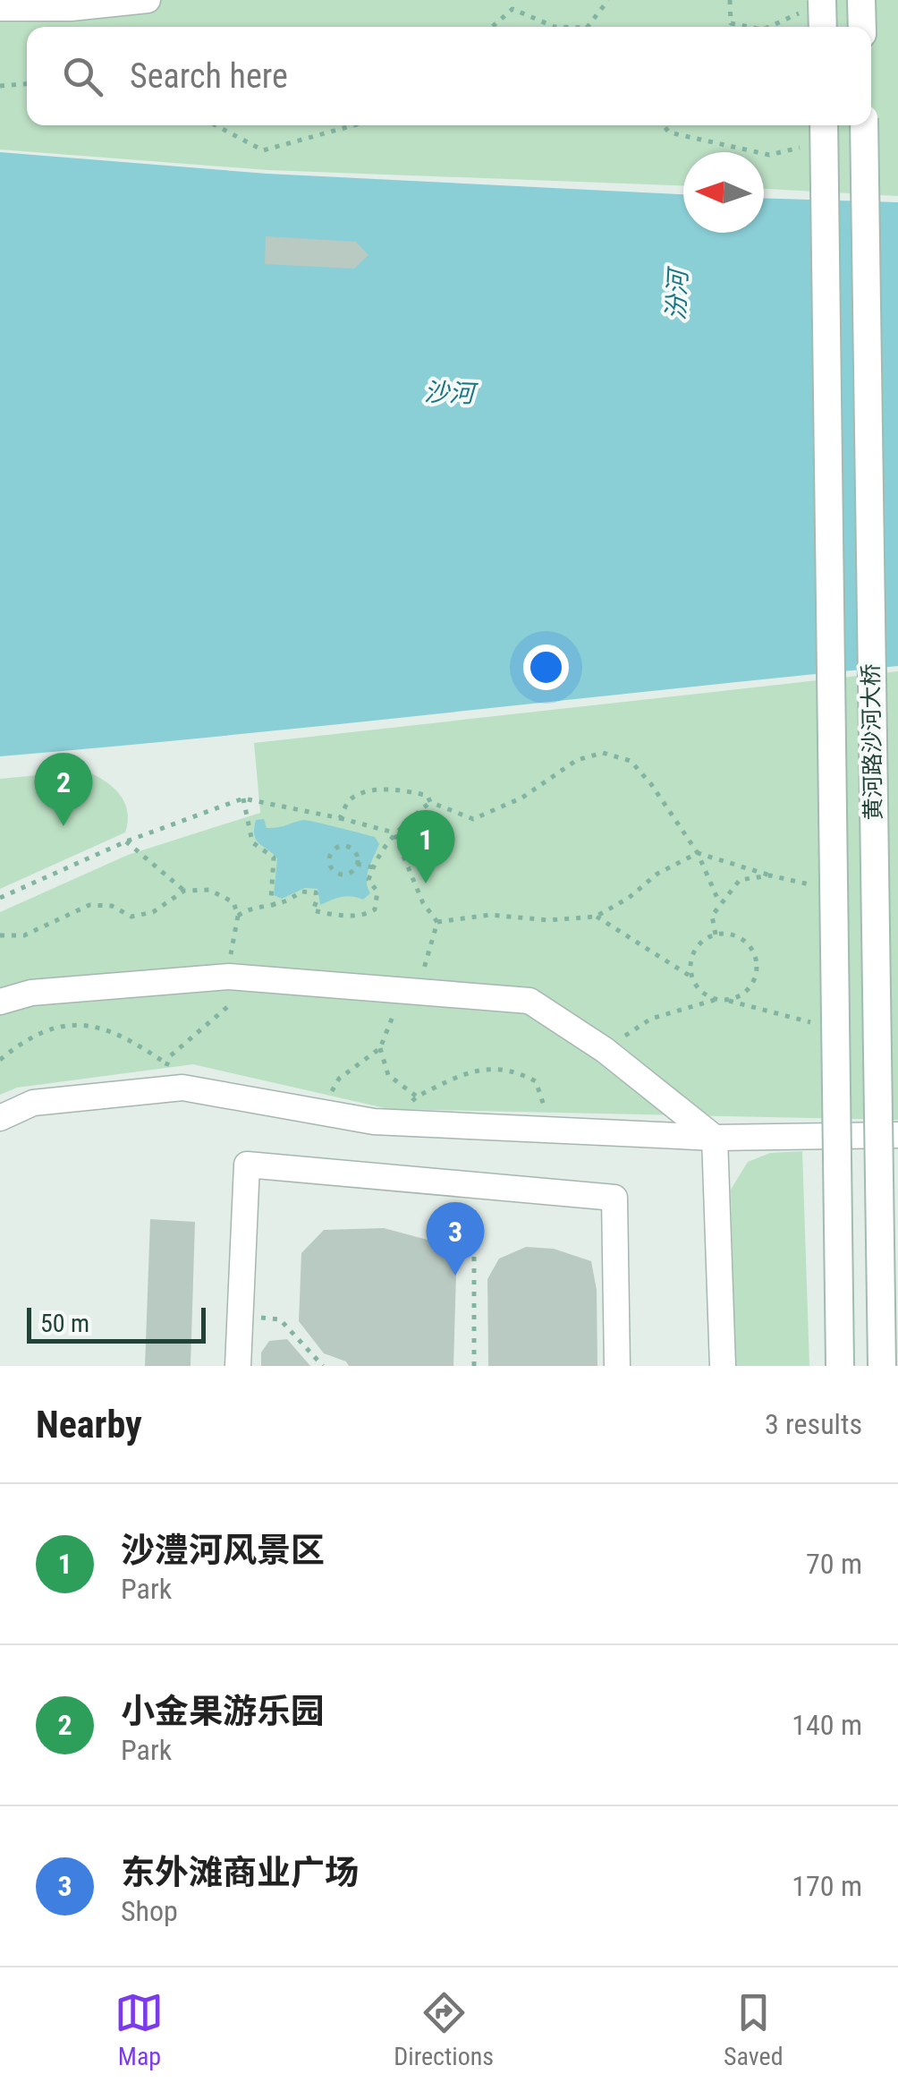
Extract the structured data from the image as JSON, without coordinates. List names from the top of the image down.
{
  "streets": {
    "main road": ["黄河路沙河大桥"]
  },
  "water": ["汾河", "沙河"],
  "scale_bar": "50 m",
  "north": "left",
  "page": {
    "search": "Search here",
    "pins": ["2", "1", "3"],
    "scale": "50 m",
    "heading": ["Nearby", "3 results"],
    "list": [
      {
        "mark": "1",
        "name": "沙澧河风景区",
        "note": "Park",
        "value": "70 m"
      },
      {
        "mark": "2",
        "name": "小金果游乐园",
        "note": "Park",
        "value": "140 m"
      },
      {
        "mark": "3",
        "name": "东外滩商业广场",
        "note": "Shop",
        "value": "170 m"
      }
    ],
    "nav": ["Map", "Directions", "Saved"]
  }
}
